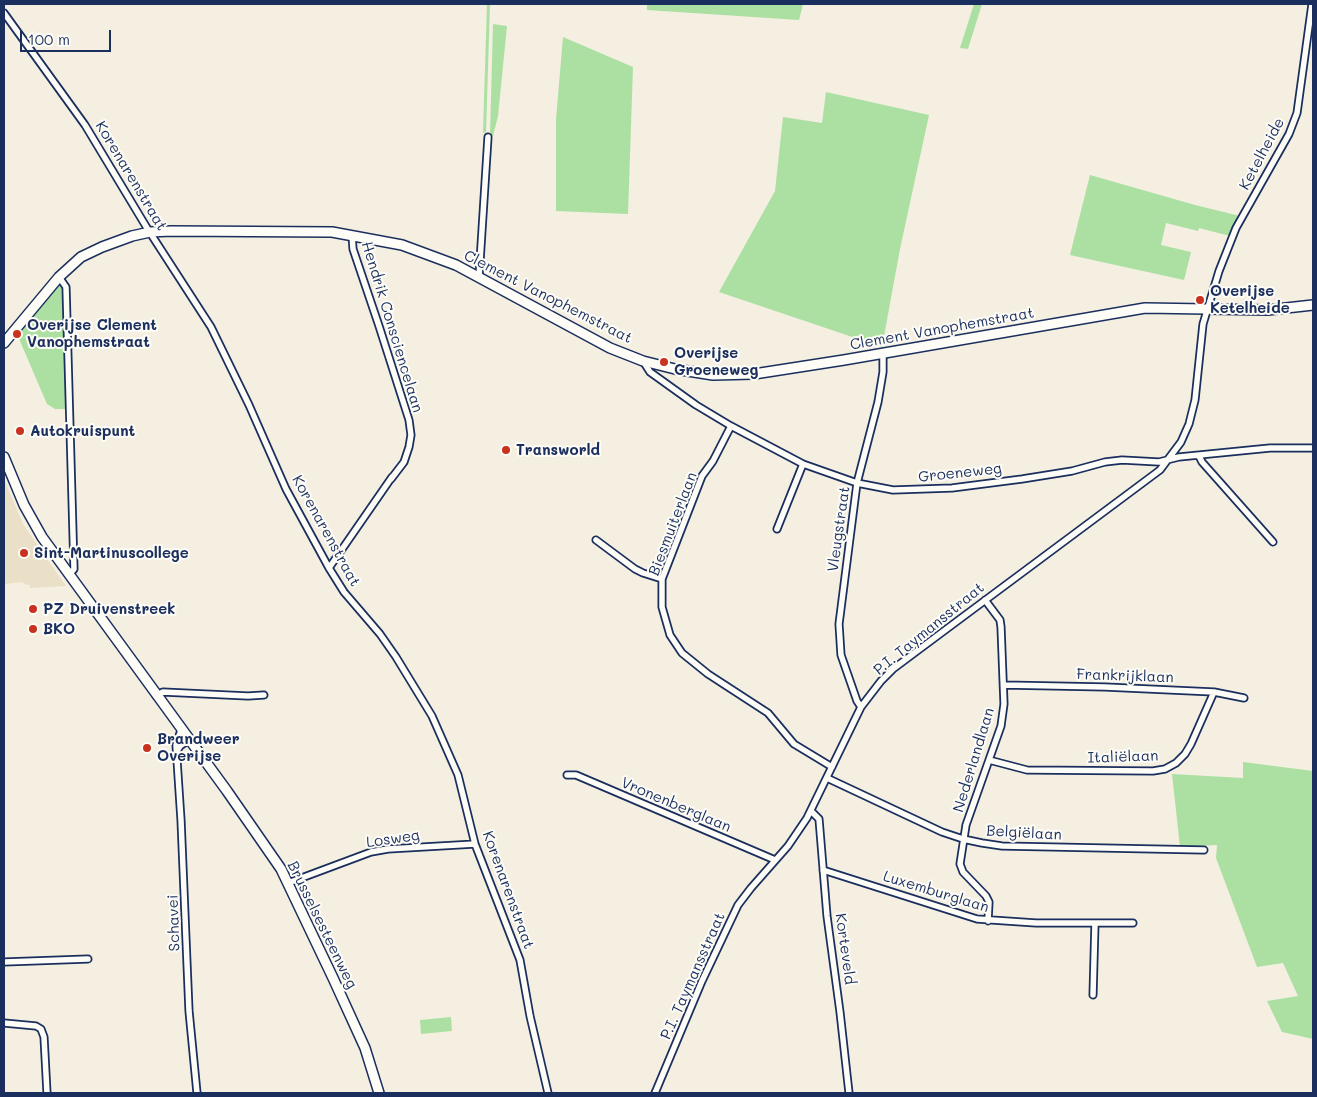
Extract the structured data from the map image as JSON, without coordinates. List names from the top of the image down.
{
  "streets": {
    "street": [
      "Ketelheide",
      "Korenarenstraat",
      "Clement Vanophemstraat",
      "Hendrik Consciencelaan",
      "Groeneweg",
      "Biesmuiterlaan",
      "Vleugstraat",
      "P.I. Taymansstraat",
      "Frankrijklaan",
      "Italiëlaan",
      "Nederlandlaan",
      "Vronenberglaan",
      "Belgiëlaan",
      "Losweg",
      "Luxemburglaan",
      "Schavei",
      "Brusselsesteenweg",
      "Korteveld"
    ]
  },
  "crossings": [
    ["Ketelheide", "Clement Vanophemstraat"],
    ["Ketelheide", "P.I. Taymansstraat"],
    ["Korenarenstraat", "Clement Vanophemstraat"],
    ["Korenarenstraat", "Hendrik Consciencelaan"],
    ["Korenarenstraat", "Losweg"],
    ["Clement Vanophemstraat", "Hendrik Consciencelaan"],
    ["Clement Vanophemstraat", "Groeneweg"],
    ["Clement Vanophemstraat", "Vleugstraat"],
    ["Clement Vanophemstraat", "P.I. Taymansstraat"],
    ["Groeneweg", "Biesmuiterlaan"],
    ["Groeneweg", "Vleugstraat"],
    ["Groeneweg", "P.I. Taymansstraat"],
    ["Biesmuiterlaan", "P.I. Taymansstraat"],
    ["Vleugstraat", "P.I. Taymansstraat"],
    ["P.I. Taymansstraat", "Nederlandlaan"],
    ["P.I. Taymansstraat", "Vronenberglaan"],
    ["P.I. Taymansstraat", "Belgiëlaan"],
    ["P.I. Taymansstraat", "Korteveld"],
    ["Frankrijklaan", "Italiëlaan"],
    ["Frankrijklaan", "Nederlandlaan"],
    ["Italiëlaan", "Nederlandlaan"],
    ["Nederlandlaan", "Belgiëlaan"],
    ["Nederlandlaan", "Luxemburglaan"],
    ["Losweg", "Brusselsesteenweg"],
    ["Luxemburglaan", "Korteveld"],
    ["Schavei", "Brusselsesteenweg"]
  ],
  "places": [
    "Overijse Ketelheide",
    "Overijse Clement Vanophemstraat",
    "Overijse Groeneweg",
    "Autokruispunt",
    "Transworld",
    "Sint-Martinuscollege",
    "PZ Druivenstreek",
    "BKO",
    "Brandweer Overijse"
  ],
  "scale_bar": "100 m"
}
